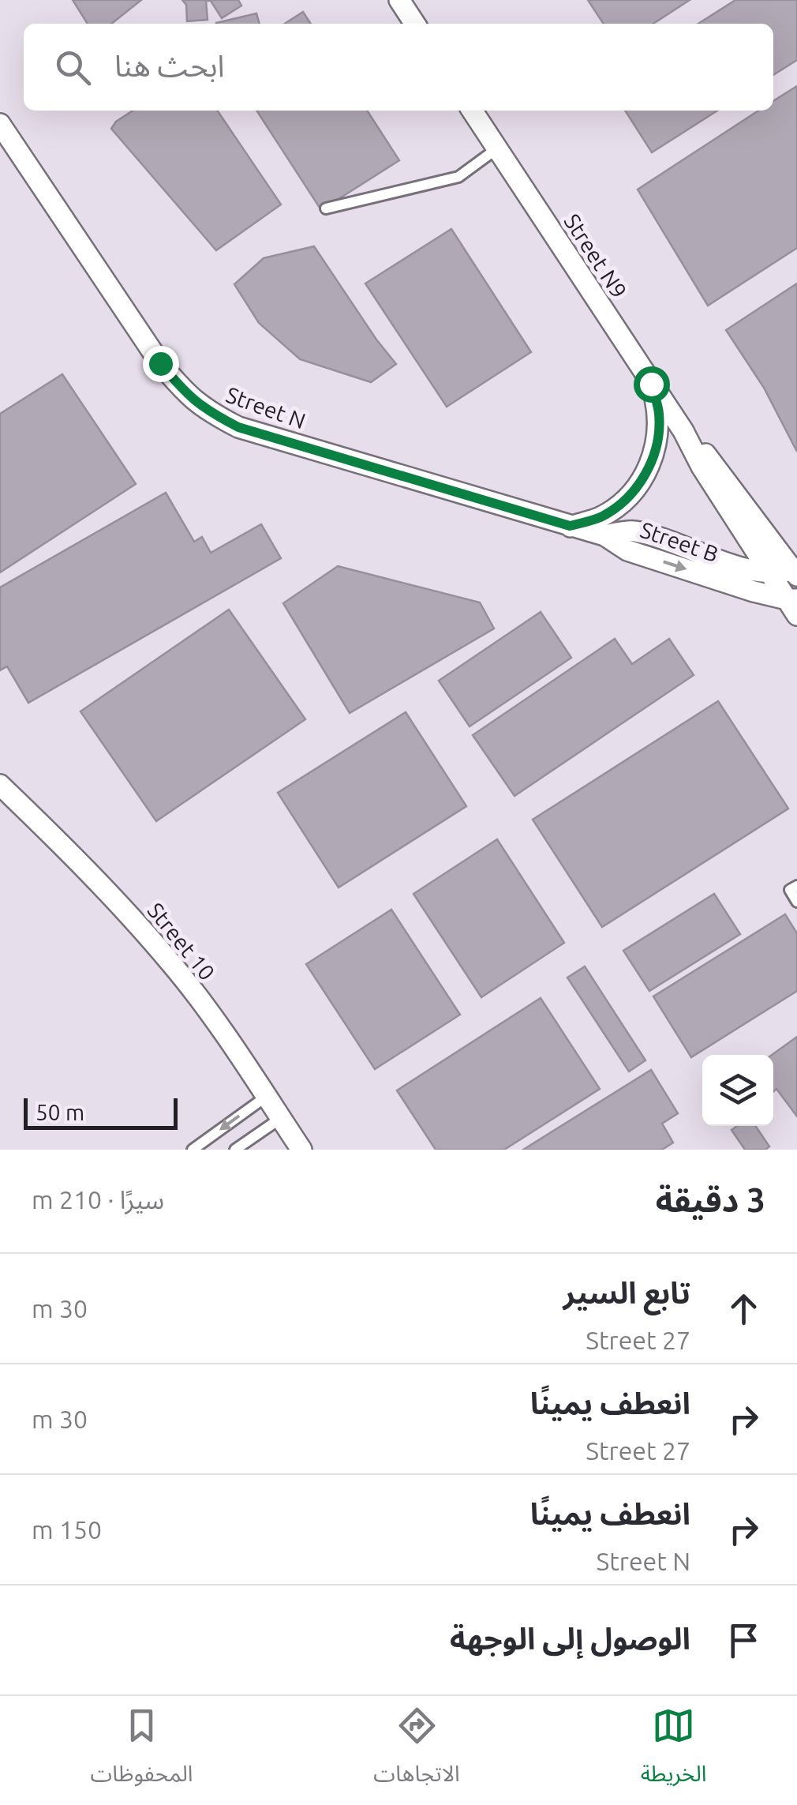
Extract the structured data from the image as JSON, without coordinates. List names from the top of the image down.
{
  "streets": {
    "street": [
      "Street N9",
      "Street N",
      "Street B",
      "Street 10"
    ]
  },
  "crossings": [
    ["Street N9", "Street B"],
    ["Street N", "Street B"]
  ],
  "scale_bar": "50 m",
  "page": {
    "search": "ابحث هنا",
    "scale": "50 m",
    "heading": ["3 دقيقة", "سيرًا · 210 m"],
    "list": [
      ["تابع السير", "Street 27", "30 m"],
      ["انعطف يمينًا", "Street 27", "30 m"],
      ["انعطف يمينًا", "Street N", "150 m"],
      "الوصول إلى الوجهة"
    ],
    "nav": ["الخريطة", "الاتجاهات", "المحفوظات"]
  }
}
